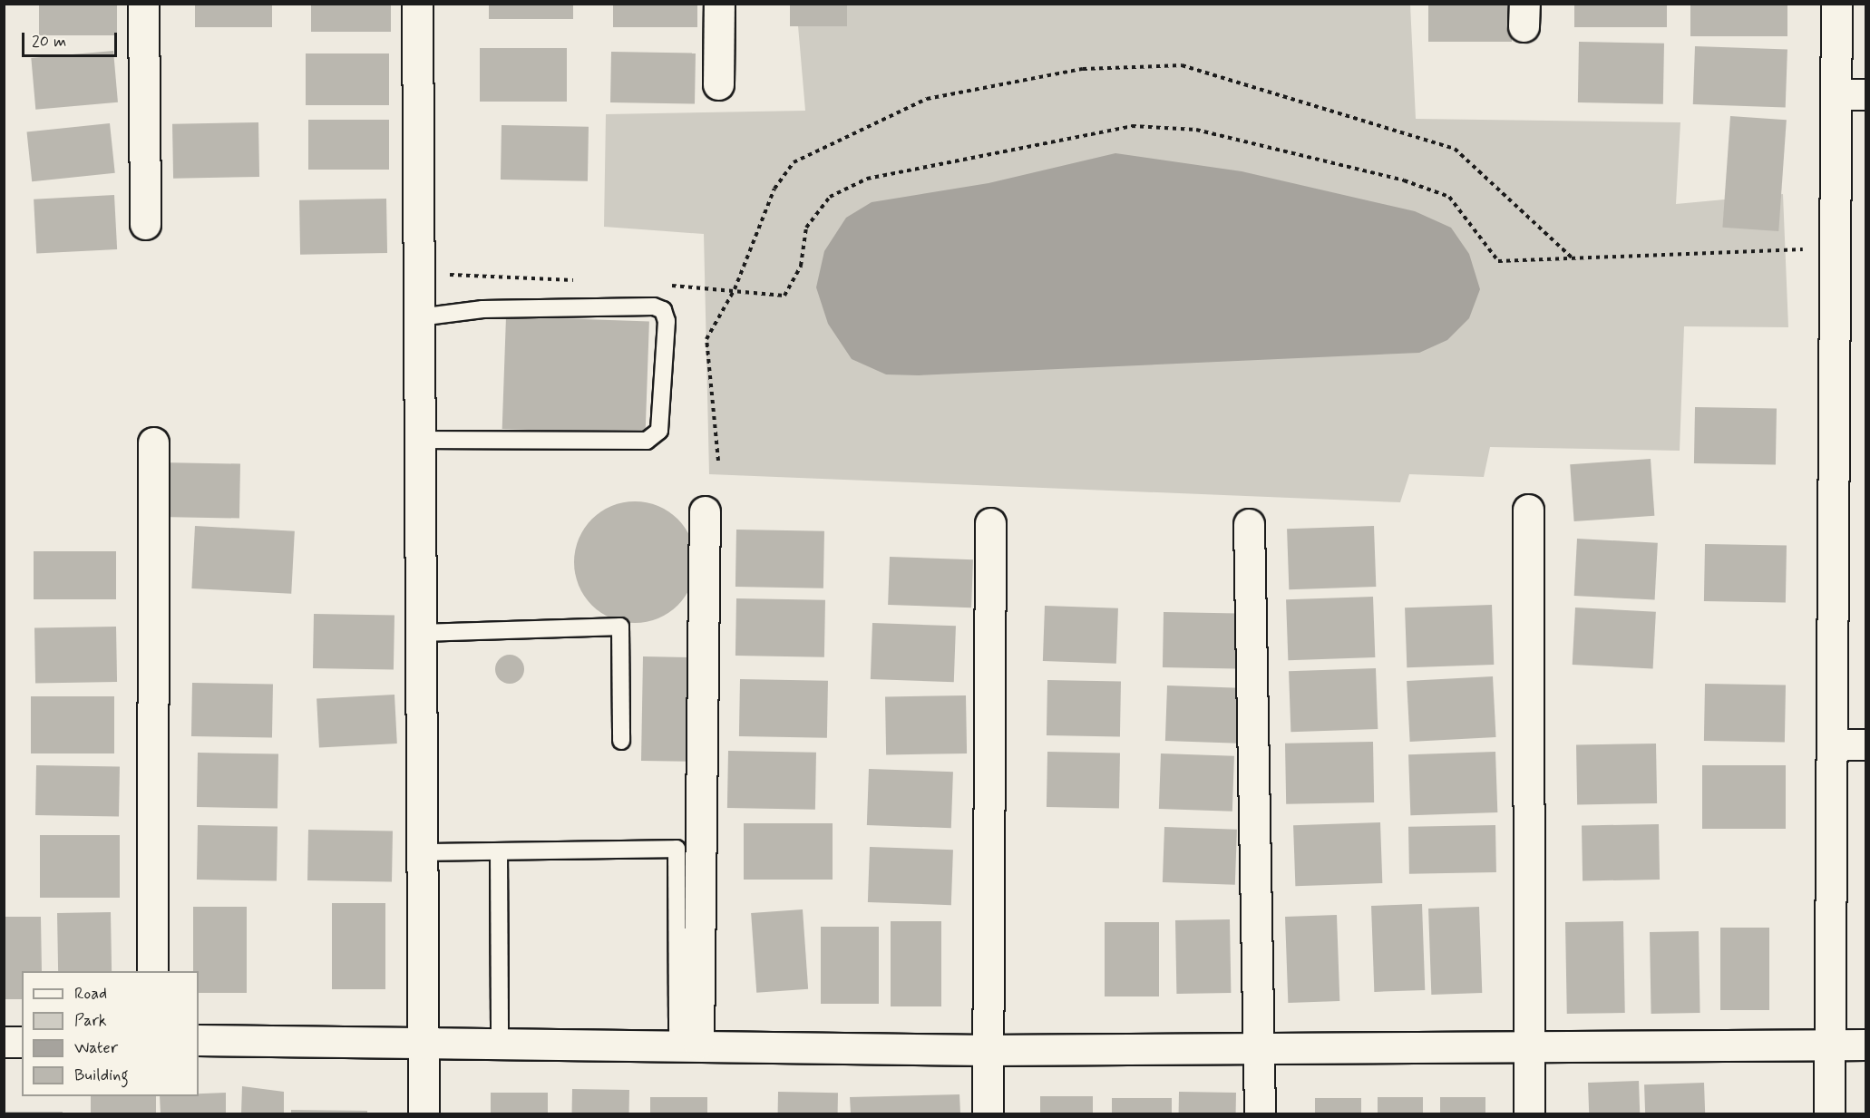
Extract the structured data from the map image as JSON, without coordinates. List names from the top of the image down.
{
  "legend": [
    "Road",
    "Park",
    "Water",
    "Building"
  ],
  "scale_bar": "20 m"
}
